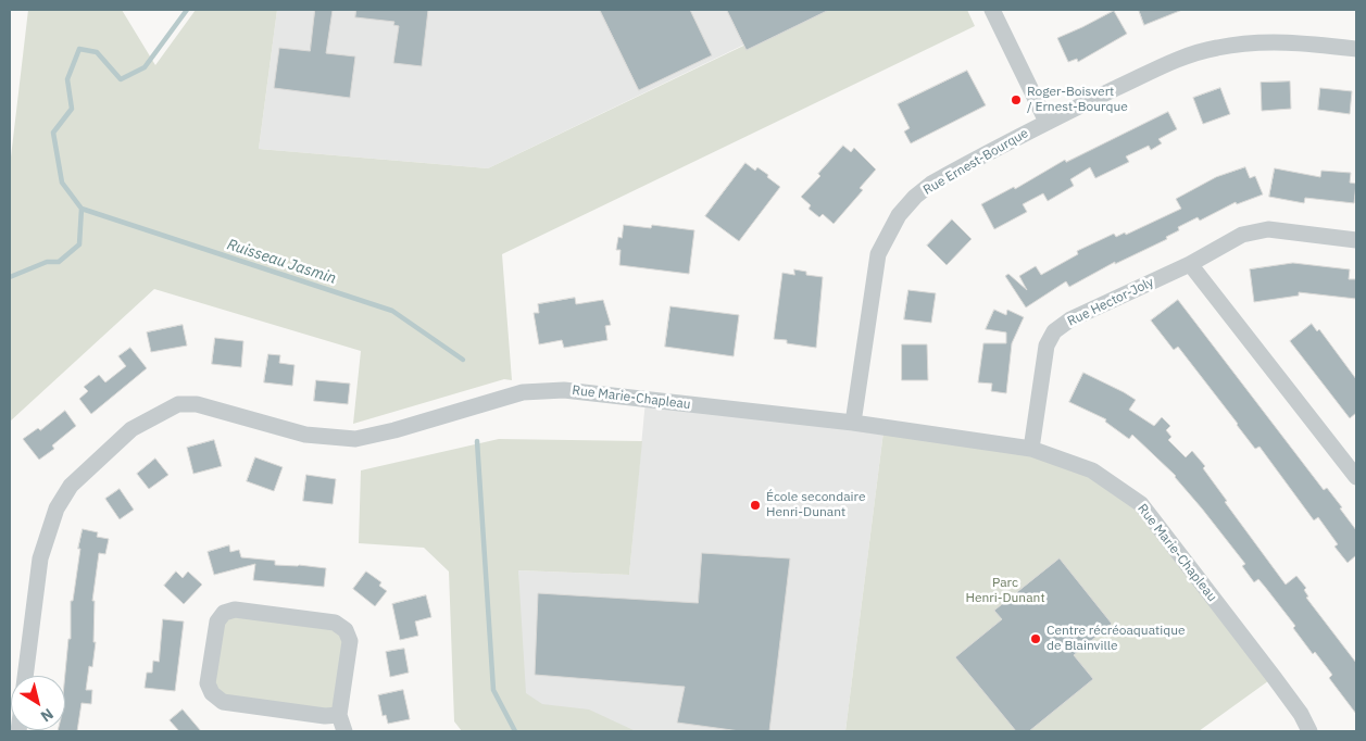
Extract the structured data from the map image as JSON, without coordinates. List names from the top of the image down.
{
  "streets": {
    "street": ["Rue Ernest-Bourque", "Rue Hector-Joly", "Rue Marie-Chapleau"]
  },
  "crossings": [
    ["Rue Ernest-Bourque", "Rue Marie-Chapleau"],
    ["Rue Hector-Joly", "Rue Marie-Chapleau"]
  ],
  "water": ["Ruisseau Jasmin"],
  "parks": ["Parc Henri-Dunant"],
  "places": ["Roger-Boisvert / Ernest-Bourque", "École secondaire Henri-Dunant", "Centre récréoaquatique de Blainville"],
  "north": "bottom right"
}
